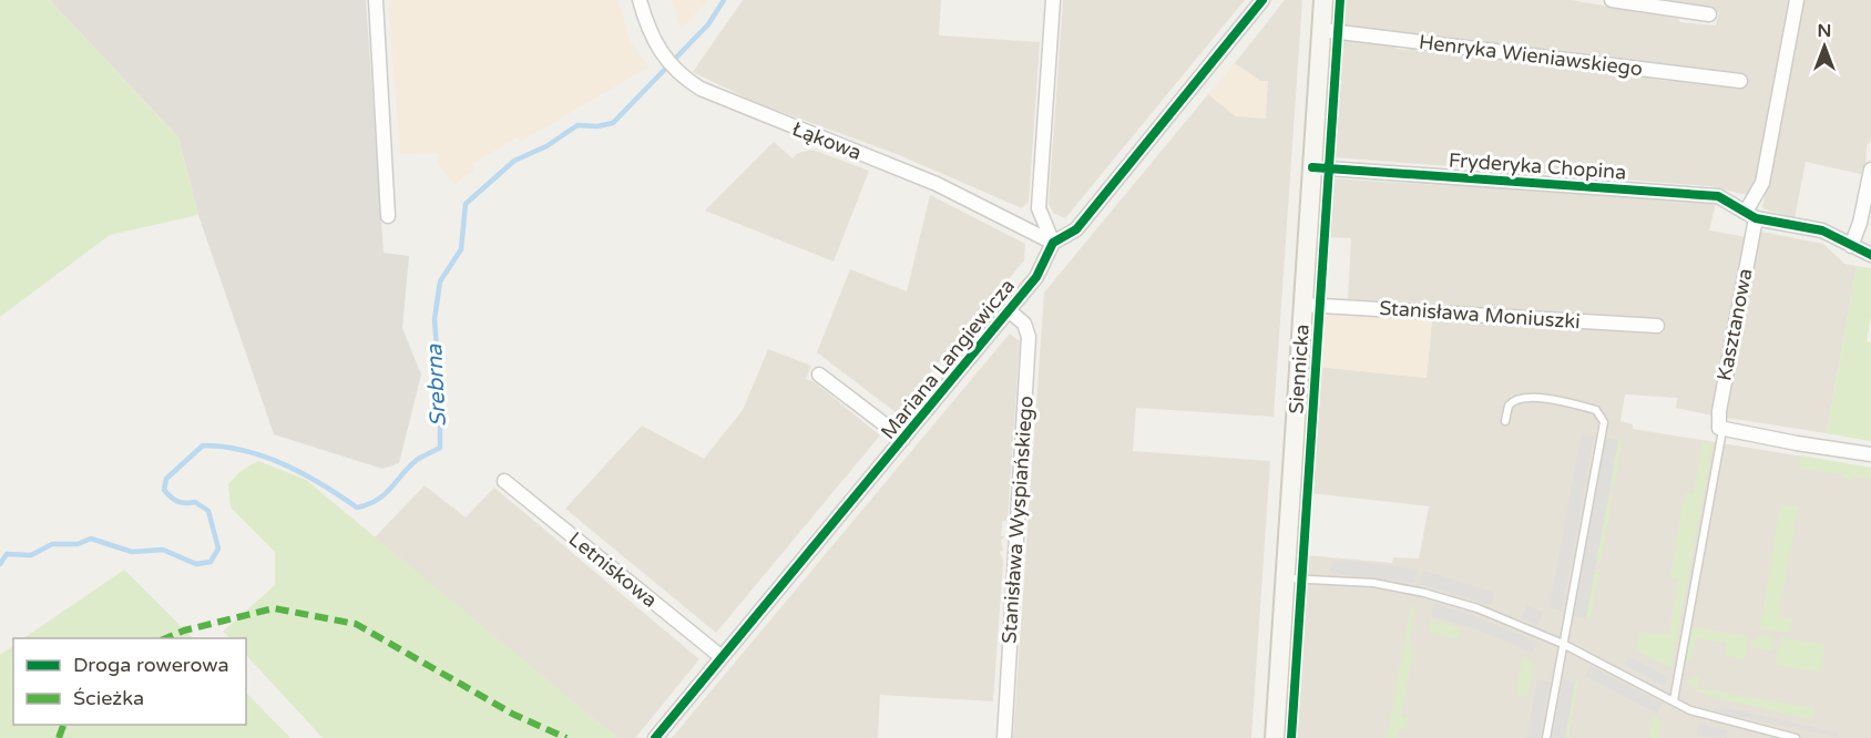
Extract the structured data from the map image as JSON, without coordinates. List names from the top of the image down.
{
  "streets": {
    "main road": ["Siennicka"],
    "street": [
      "Henryka Wieniawskiego",
      "Łąkowa",
      "Fryderyka Chopina",
      "Stanisława Moniuszki",
      "Kasztanowa",
      "Mariana Langiewicza",
      "Stanisława Wyspiańskiego",
      "Letniskowa"
    ]
  },
  "crossings": [
    ["Henryka Wieniawskiego", "Siennicka"],
    ["Łąkowa", "Mariana Langiewicza"],
    ["Fryderyka Chopina", "Kasztanowa"],
    ["Fryderyka Chopina", "Siennicka"],
    ["Stanisława Moniuszki", "Siennicka"],
    ["Mariana Langiewicza", "Stanisława Wyspiańskiego"],
    ["Mariana Langiewicza", "Letniskowa"]
  ],
  "water": ["Srebrna"],
  "legend": ["Droga rowerowa", "Ścieżka"],
  "north": "top"
}
